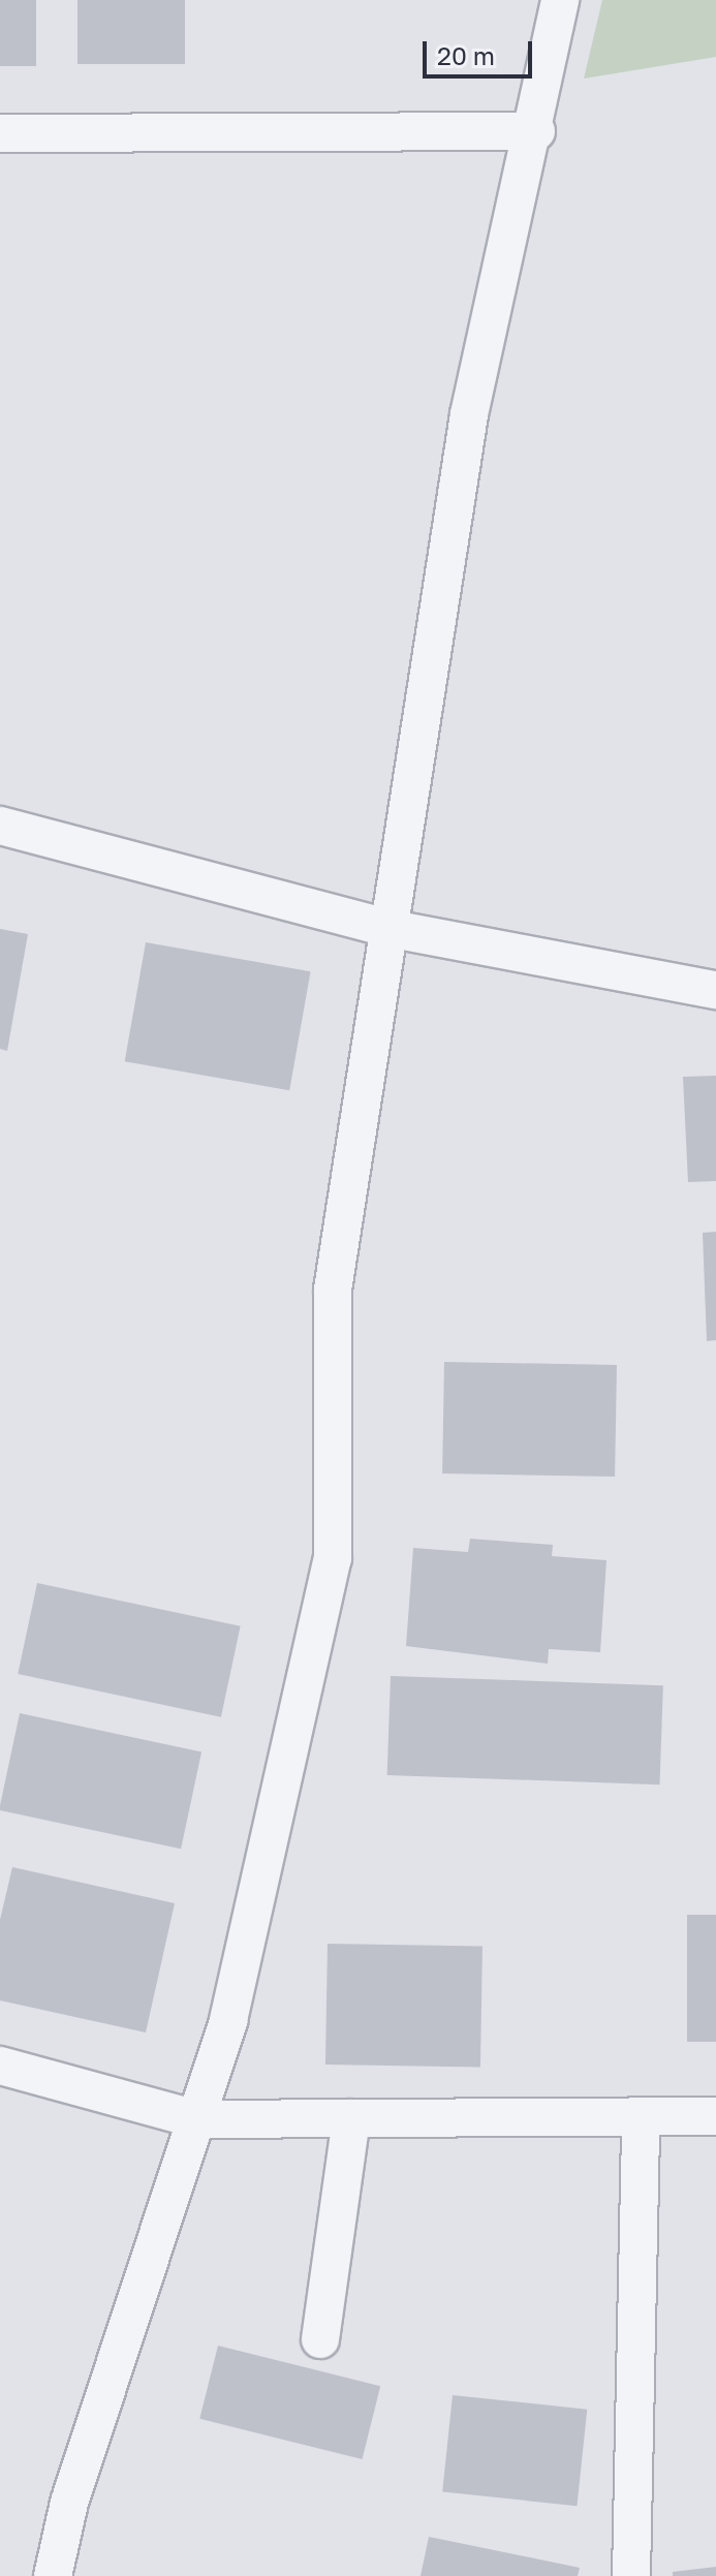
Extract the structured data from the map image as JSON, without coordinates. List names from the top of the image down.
{
  "scale_bar": "20 m"
}
